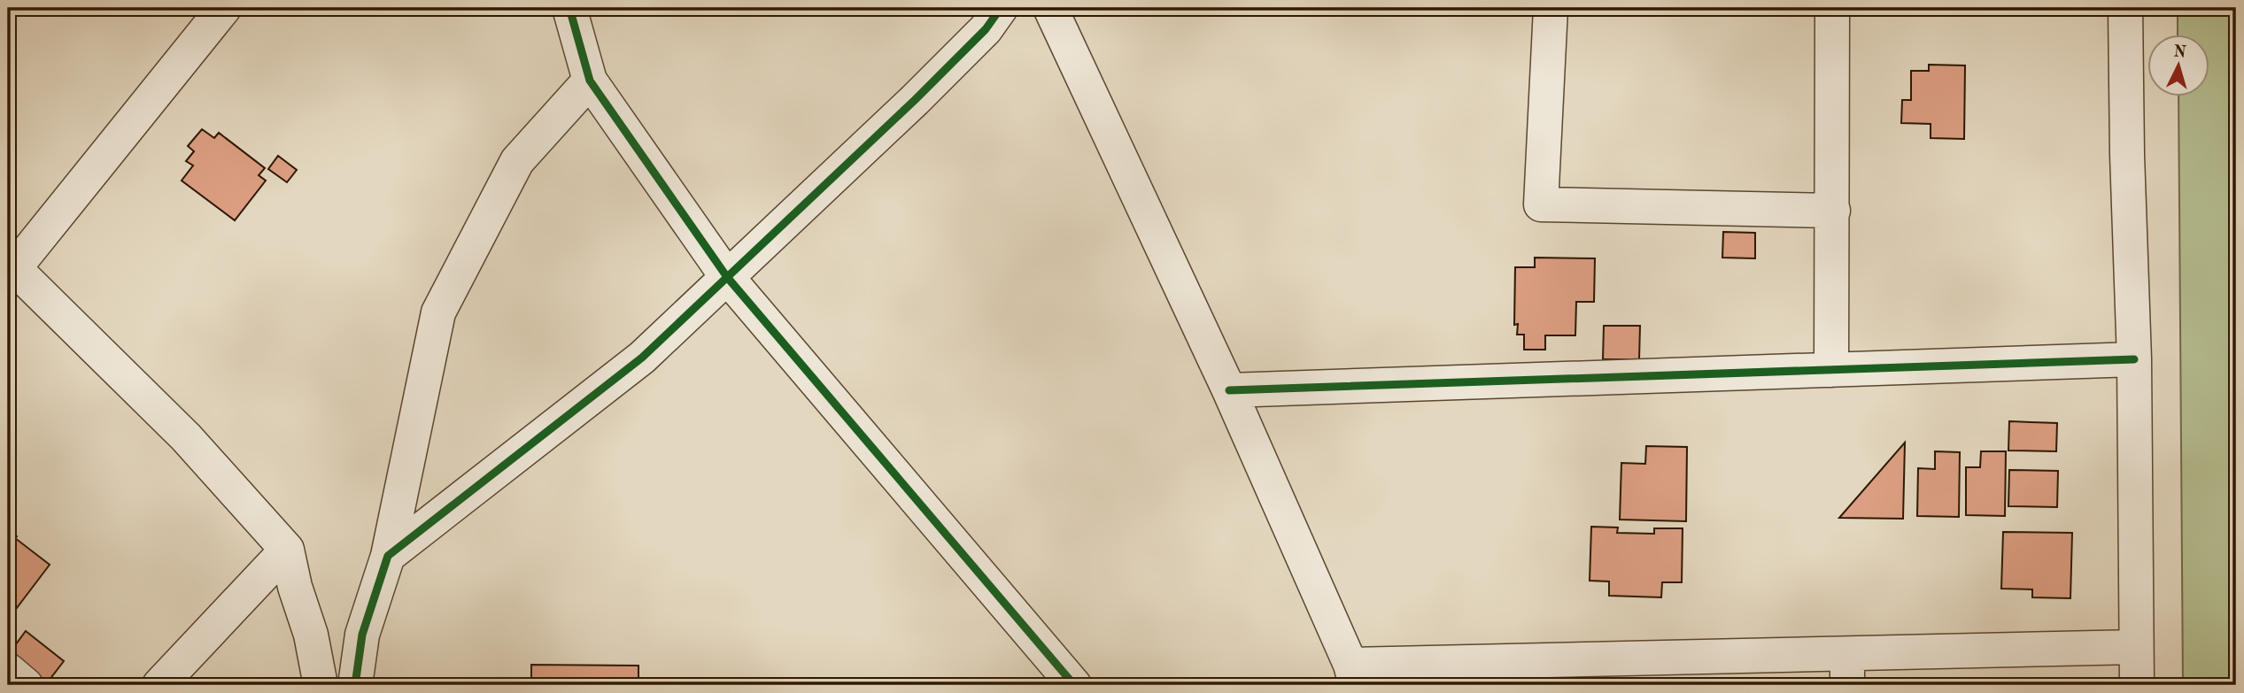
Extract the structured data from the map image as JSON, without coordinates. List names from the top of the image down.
{
  "north": "top"
}
